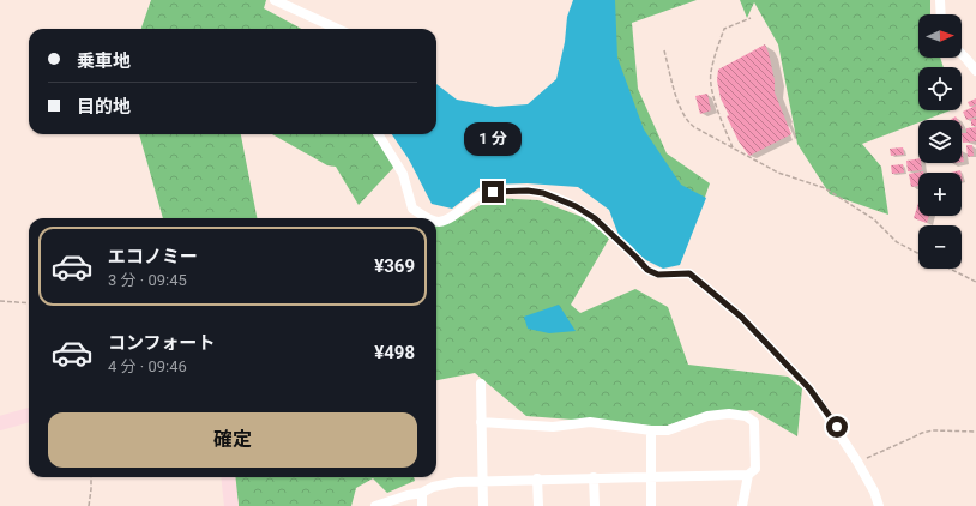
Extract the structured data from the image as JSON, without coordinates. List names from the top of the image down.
{
  "north": "right",
  "page": {
    "map_buttons": ["+", "−"],
    "banner": ["乗車地", "目的地"],
    "bubble": "1 分",
    "list": [
      {
        "name": "エコノミー",
        "note": "3 分 · 09:45",
        "value": "¥369"
      },
      {
        "name": "コンフォート",
        "note": "4 分 · 09:46",
        "value": "¥498"
      }
    ],
    "buttons": "確定"
  }
}
